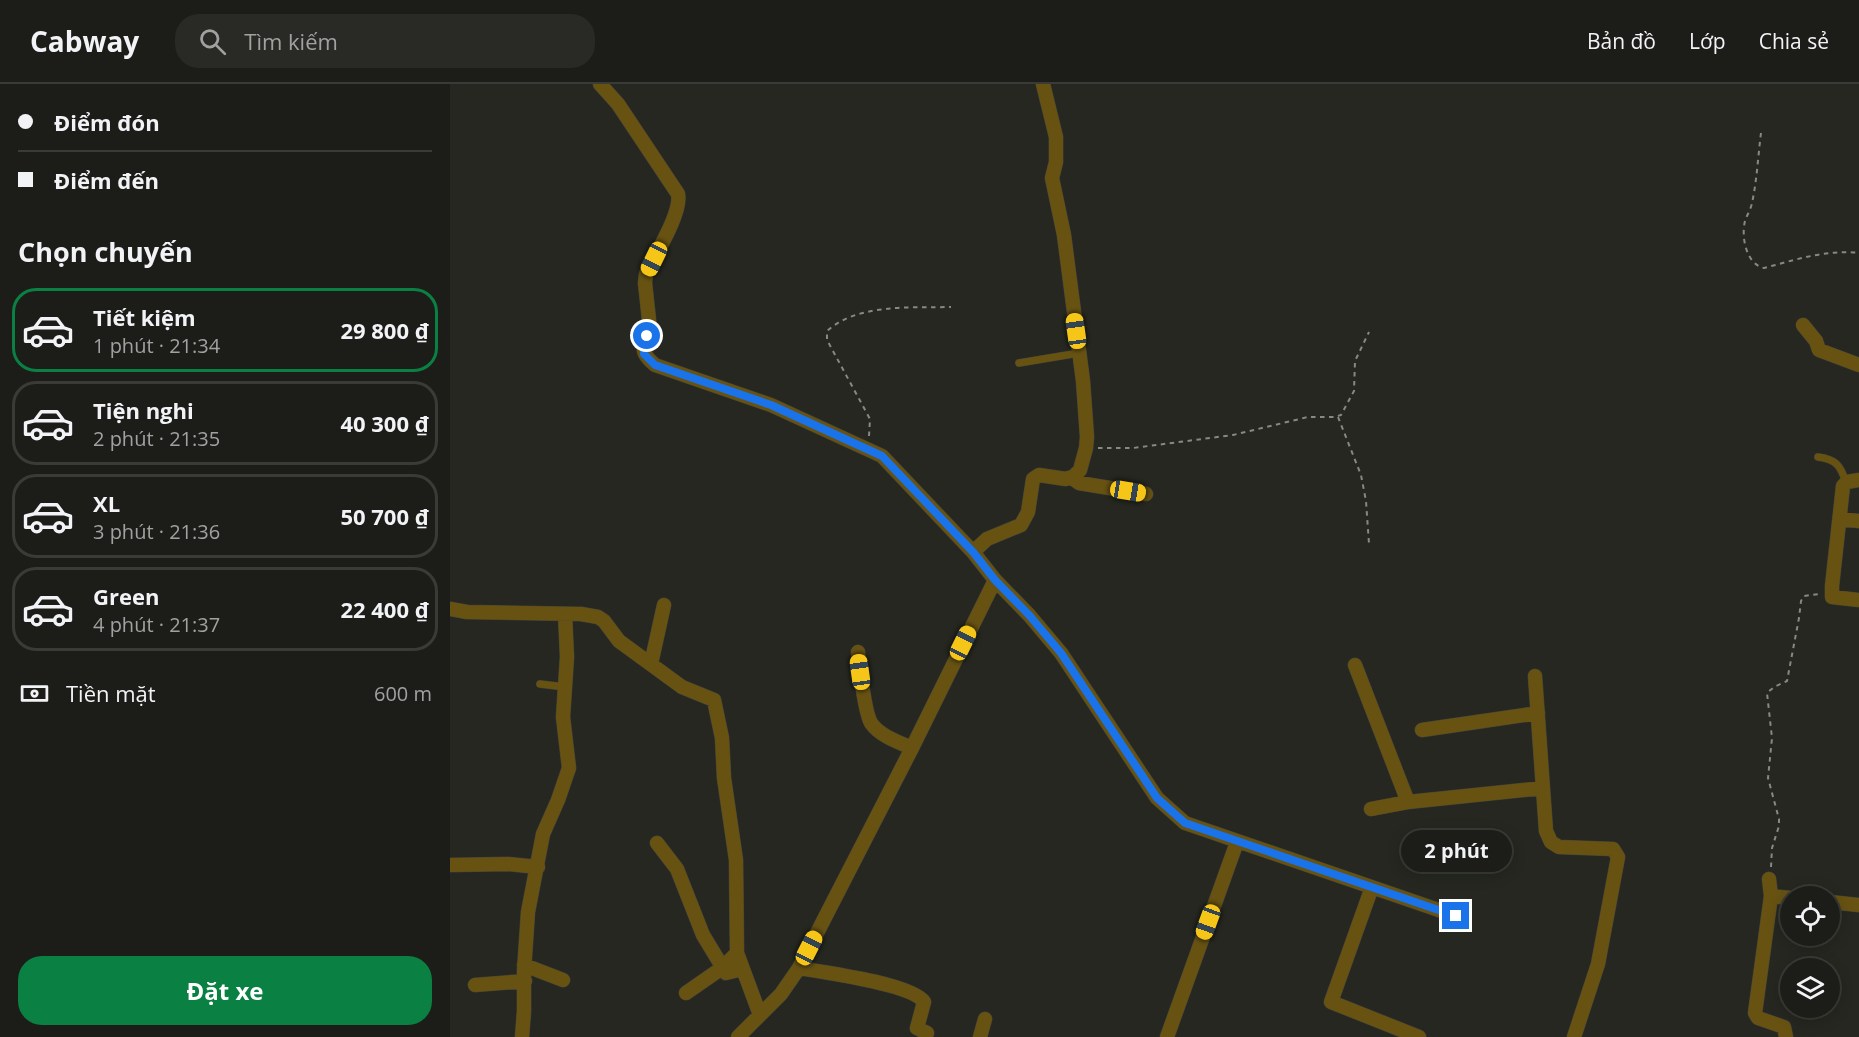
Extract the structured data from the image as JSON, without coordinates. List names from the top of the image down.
{
  "page": {
    "header": "Cabway",
    "search": "Tìm kiếm",
    "nav": ["Bản đồ", "Lớp", "Chia sẻ"],
    "banner": ["Điểm đón", "Điểm đến"],
    "heading": "Chọn chuyến",
    "list": [
      {
        "name": "Tiết kiệm",
        "note": "1 phút · 21:34",
        "value": "29 800 ₫"
      },
      {
        "name": "Tiện nghi",
        "note": "2 phút · 21:35",
        "value": "40 300 ₫"
      },
      {
        "name": "XL",
        "note": "3 phút · 21:36",
        "value": "50 700 ₫"
      },
      {
        "name": "Green",
        "note": "4 phút · 21:37",
        "value": "22 400 ₫"
      }
    ],
    "pay": ["Tiền mặt", "600 m"],
    "bubble": "2 phút",
    "buttons": "Đặt xe"
  }
}
